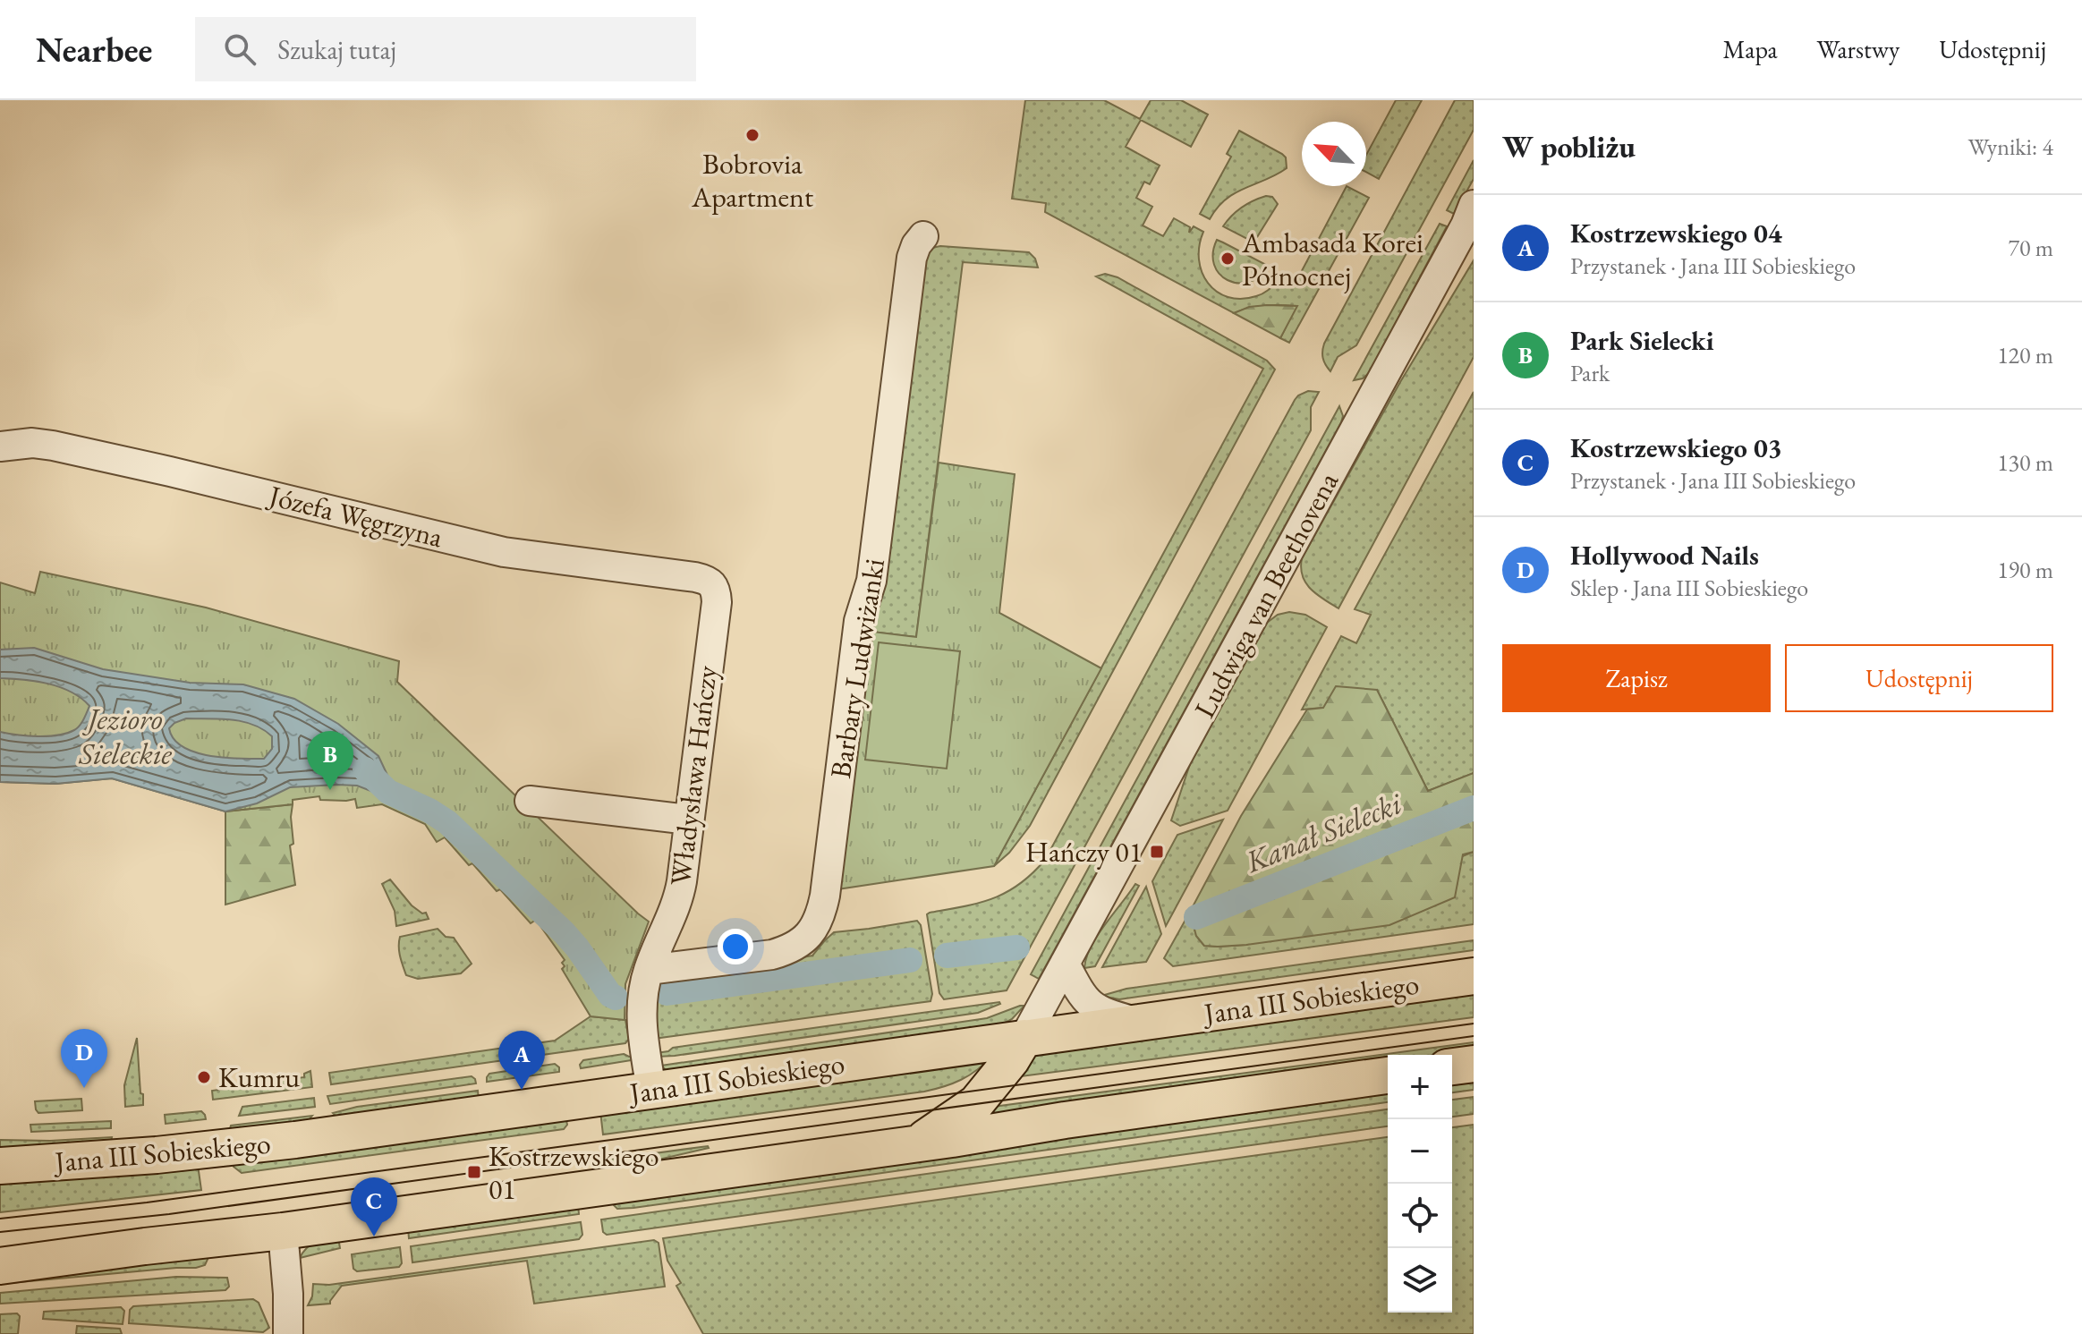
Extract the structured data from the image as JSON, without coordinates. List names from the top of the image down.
{
  "streets": {
    "main road": ["Jana III Sobieskiego"],
    "street": [
      "Józefa Węgrzyna",
      "Ludwiga van Beethovena",
      "Barbary Ludwiżanki",
      "Władysława Hańczy"
    ]
  },
  "crossings": [
    ["Józefa Węgrzyna", "Władysława Hańczy"],
    ["Ludwiga van Beethovena", "Jana III Sobieskiego"],
    ["Barbary Ludwiżanki", "Władysława Hańczy"],
    ["Władysława Hańczy", "Jana III Sobieskiego"]
  ],
  "water": ["Jezioro Sieleckie", "Kanał Sielecki"],
  "places": {
    "other": ["Bobrovia Apartment", "Ambasada Korei Północnej", "Kumru"],
    "transit": ["Hańczy 01", "Kostrzewskiego 01"]
  },
  "north": "top left",
  "page": {
    "header": "Nearbee",
    "search": "Szukaj tutaj",
    "nav": ["Mapa", "Warstwy", "Udostępnij"],
    "heading": ["W pobliżu", "Wyniki: 4"],
    "list": [
      {
        "mark": "A",
        "name": "Kostrzewskiego 04",
        "note": "Przystanek · Jana III Sobieskiego",
        "value": "70 m"
      },
      {
        "mark": "B",
        "name": "Park Sielecki",
        "note": "Park",
        "value": "120 m"
      },
      {
        "mark": "C",
        "name": "Kostrzewskiego 03",
        "note": "Przystanek · Jana III Sobieskiego",
        "value": "130 m"
      },
      {
        "mark": "D",
        "name": "Hollywood Nails",
        "note": "Sklep · Jana III Sobieskiego",
        "value": "190 m"
      }
    ],
    "buttons": ["Zapisz", "Udostępnij"],
    "pins": [
      "B",
      "D",
      "A",
      "C"
    ],
    "map_buttons": ["+", "−"]
  }
}
